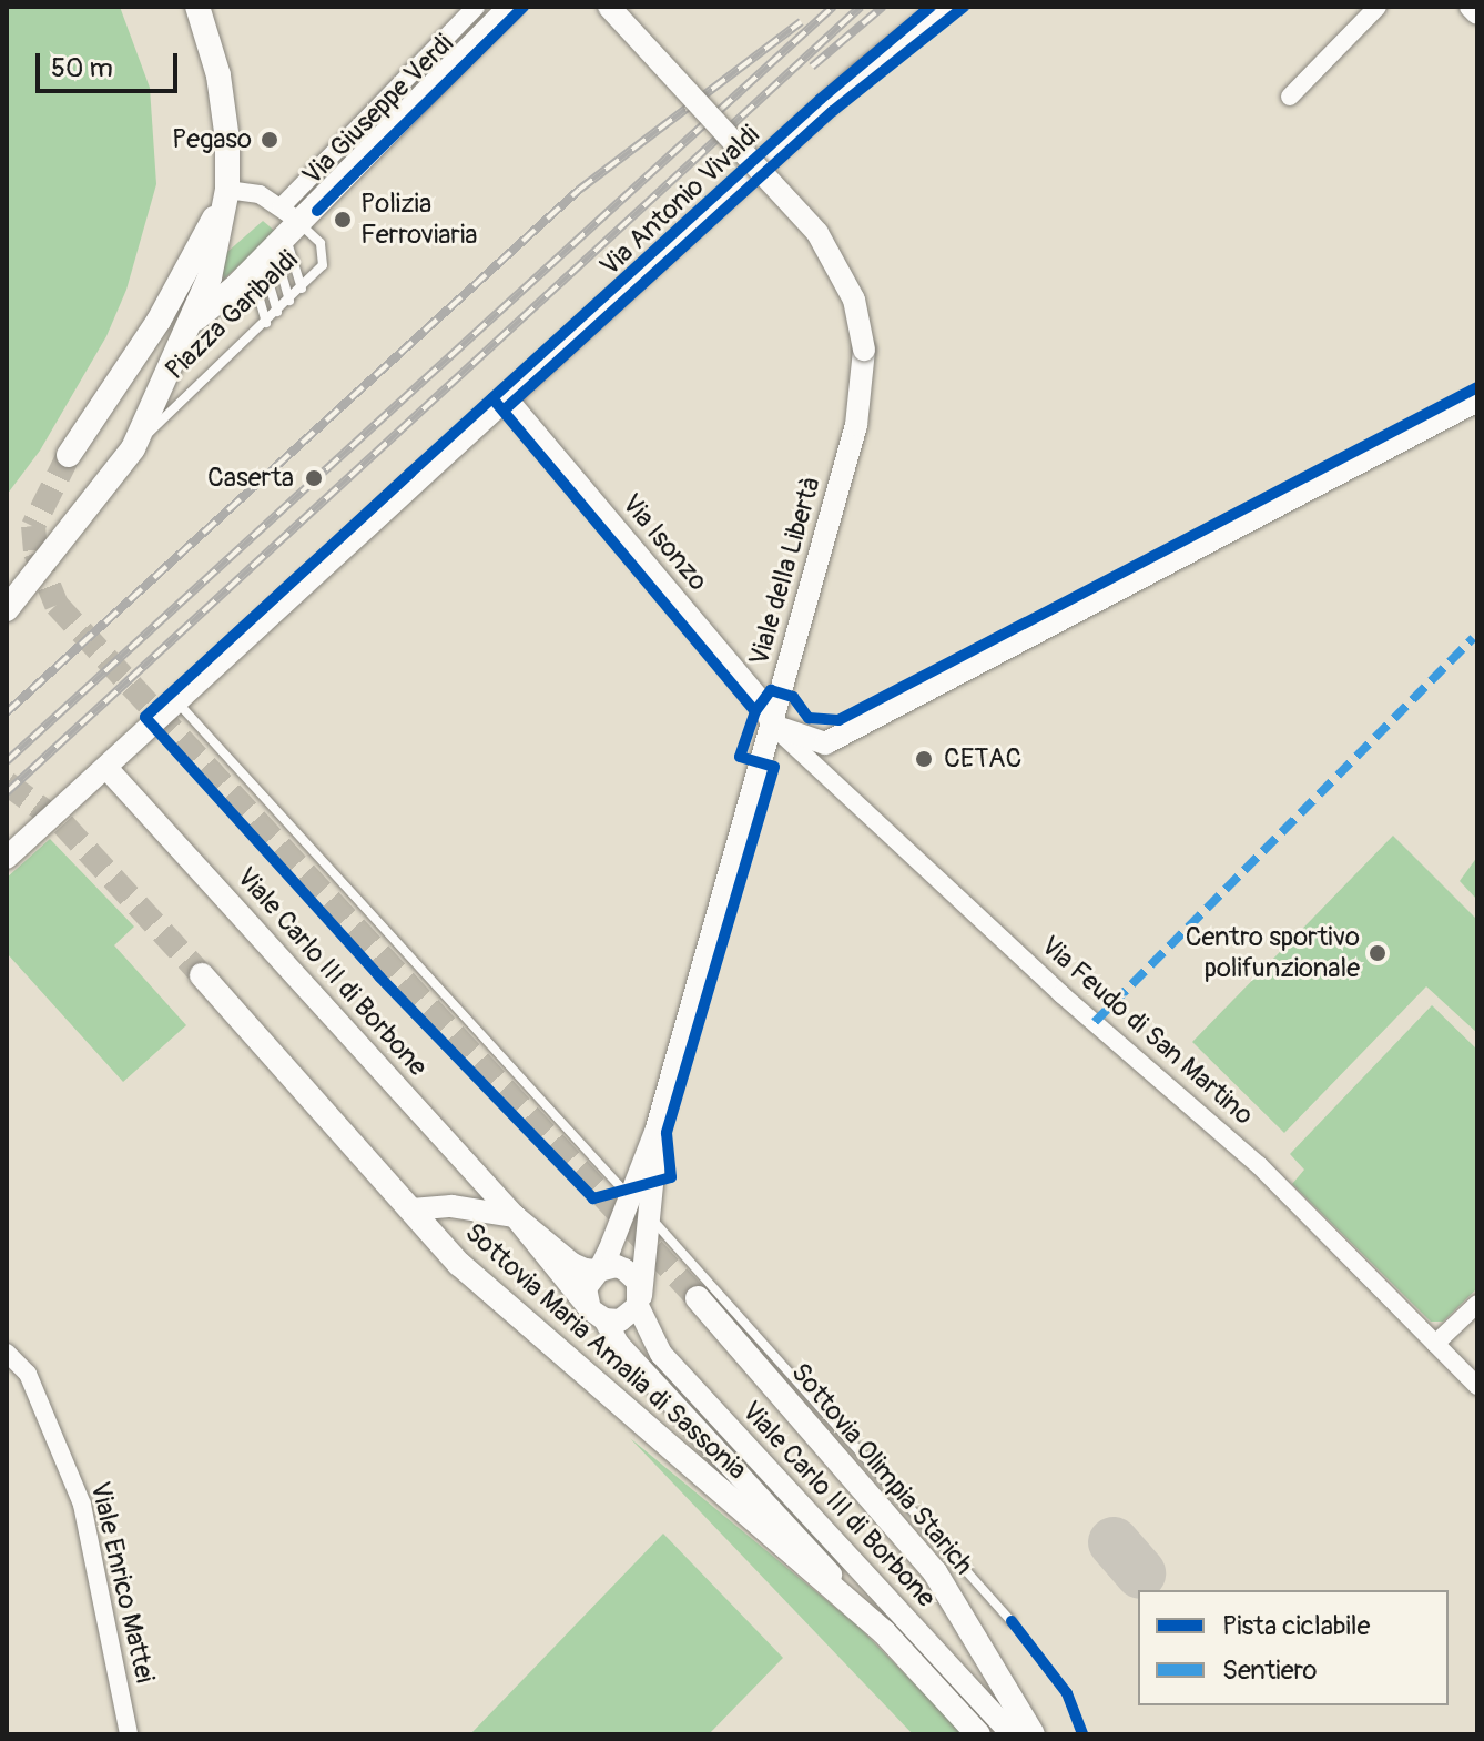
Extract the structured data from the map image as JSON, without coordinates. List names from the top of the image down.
{
  "streets": {
    "main road": [
      "Via Giuseppe Verdi",
      "Piazza Garibaldi",
      "Viale Carlo III di Borbone",
      "Sottovia Maria Amalia di Sassonia",
      "Sottovia Olimpia Starich"
    ],
    "street": [
      "Via Antonio Vivaldi",
      "Via Isonzo",
      "Viale della Libertà",
      "Via Feudo di San Martino",
      "Viale Enrico Mattei"
    ]
  },
  "crossings": [
    ["Via Giuseppe Verdi", "Piazza Garibaldi"],
    ["Via Antonio Vivaldi", "Via Isonzo"],
    ["Via Antonio Vivaldi", "Viale Carlo III di Borbone"],
    ["Via Isonzo", "Viale della Libertà"],
    ["Via Isonzo", "Via Feudo di San Martino"],
    ["Viale della Libertà", "Viale Carlo III di Borbone"],
    ["Viale della Libertà", "Via Feudo di San Martino"],
    ["Viale Carlo III di Borbone", "Sottovia Maria Amalia di Sassonia"]
  ],
  "places": [
    "Pegaso",
    "Polizia Ferroviaria",
    "Caserta",
    "CETAC",
    "Centro sportivo polifunzionale"
  ],
  "legend": ["Pista ciclabile", "Sentiero"],
  "scale_bar": "50 m"
}
